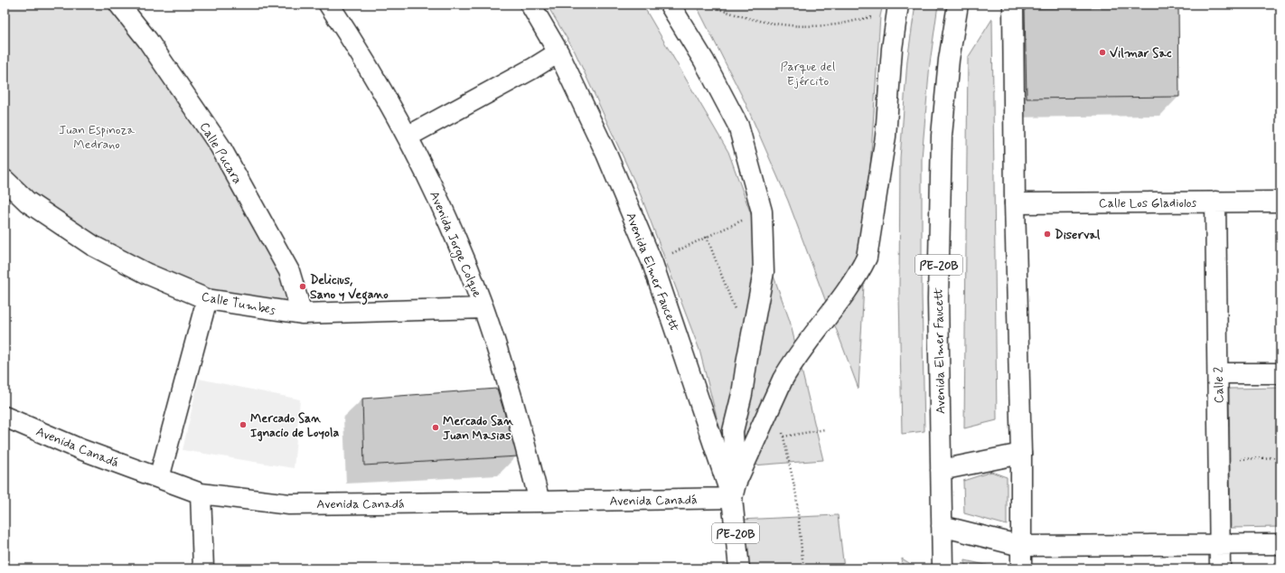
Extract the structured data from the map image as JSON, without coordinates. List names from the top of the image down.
{
  "streets": {
    "main road": [
      "Calle Pucara",
      "Calle Los Gladiolos",
      "Avenida Jorge Colque",
      "PE-20B",
      "Avenida Elmer Faucett",
      "Calle Tumbes",
      "Calle 2",
      "Avenida Canadá"
    ]
  },
  "crossings": [
    ["Calle Pucara", "Calle Tumbes"],
    ["Calle Los Gladiolos", "Calle 2"],
    ["Avenida Jorge Colque", "Calle Tumbes"],
    ["Avenida Jorge Colque", "Avenida Canadá"],
    ["Avenida Elmer Faucett", "Avenida Canadá"]
  ],
  "parks": ["Parque del Ejército", "Juan Espinoza Medrano"],
  "places": [
    "Vilmar Sac",
    "Diserval",
    "Delicius, Sano y Vegano",
    "Mercado San Ignacio de Loyola",
    "Mercado San Juan Masias"
  ]
}
